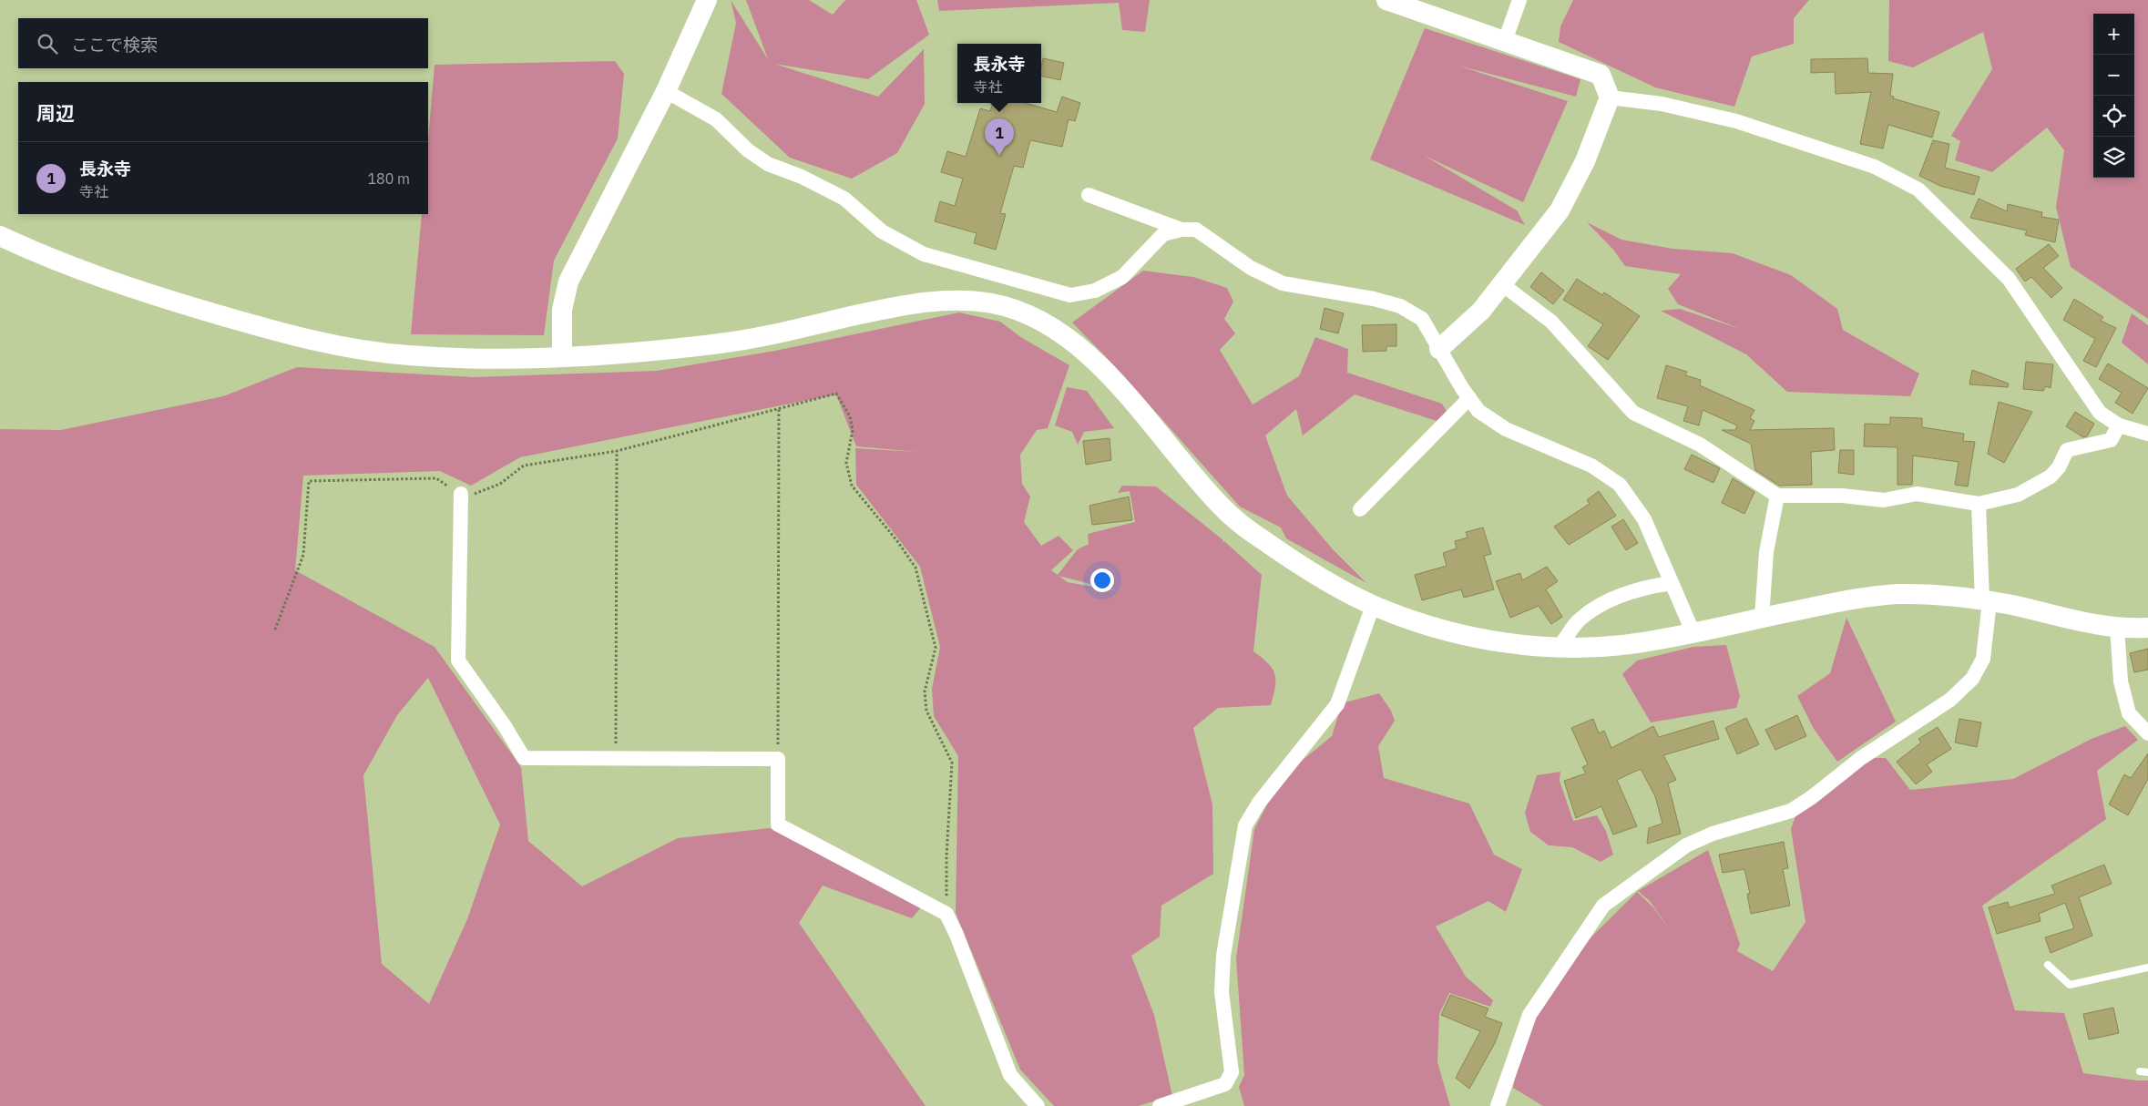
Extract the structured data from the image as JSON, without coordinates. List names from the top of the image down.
{
  "page": {
    "map_buttons": ["+", "−"],
    "search": "ここで検索",
    "popup": ["長永寺", "寺社"],
    "heading": "周辺",
    "pins": "1",
    "list": [
      {
        "mark": "1",
        "name": "長永寺",
        "note": "寺社",
        "value": "180 m"
      }
    ]
  }
}
